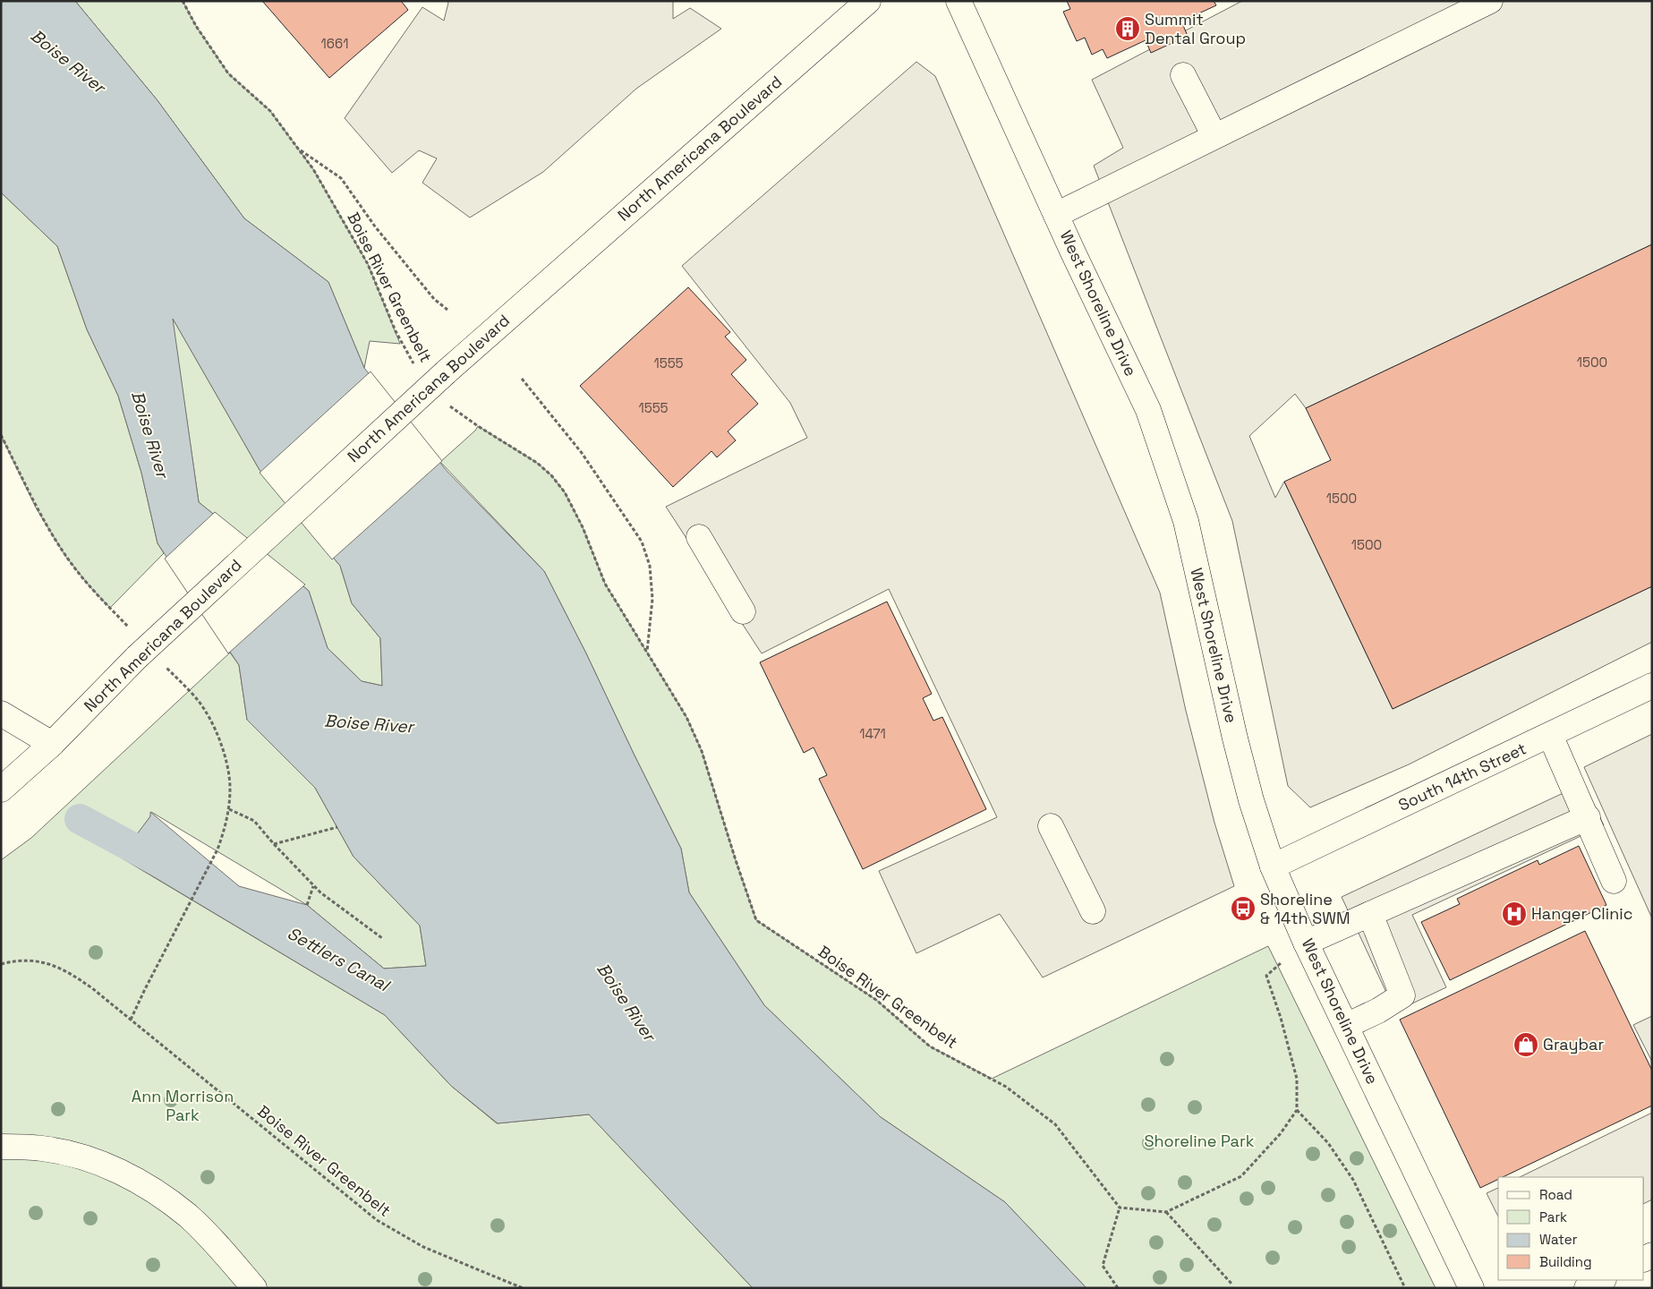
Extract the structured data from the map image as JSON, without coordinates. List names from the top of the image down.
{
  "streets": {
    "street": ["North Americana Boulevard", "West Shoreline Drive", "South 14th Street"],
    "path": ["Boise River Greenbelt"]
  },
  "crossings": [
    ["West Shoreline Drive", "South 14th Street"]
  ],
  "water": ["Boise River", "Settlers Canal"],
  "parks": ["Ann Morrison Park", "Shoreline Park"],
  "places": {
    "building": ["Summit Dental Group"],
    "bus stop": ["Shoreline & 14th SWM"],
    "hospital": ["Hanger Clinic"],
    "shop": ["Graybar"]
  },
  "house_numbers": [
    "1661",
    "1500",
    "1555",
    "1555",
    "1500",
    "1500",
    "1471"
  ],
  "legend": [
    "Road",
    "Park",
    "Water",
    "Building"
  ]
}
